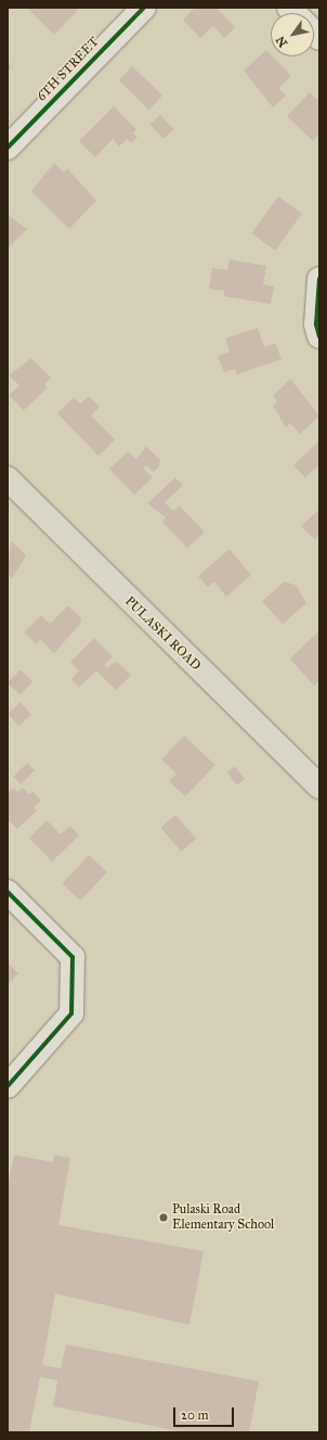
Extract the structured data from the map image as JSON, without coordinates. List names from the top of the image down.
{
  "streets": {
    "main road": ["PULASKI ROAD"],
    "street": ["6TH STREET"]
  },
  "places": ["Pulaski Road Elementary School"],
  "scale_bar": "20 m",
  "north": "bottom left"
}
